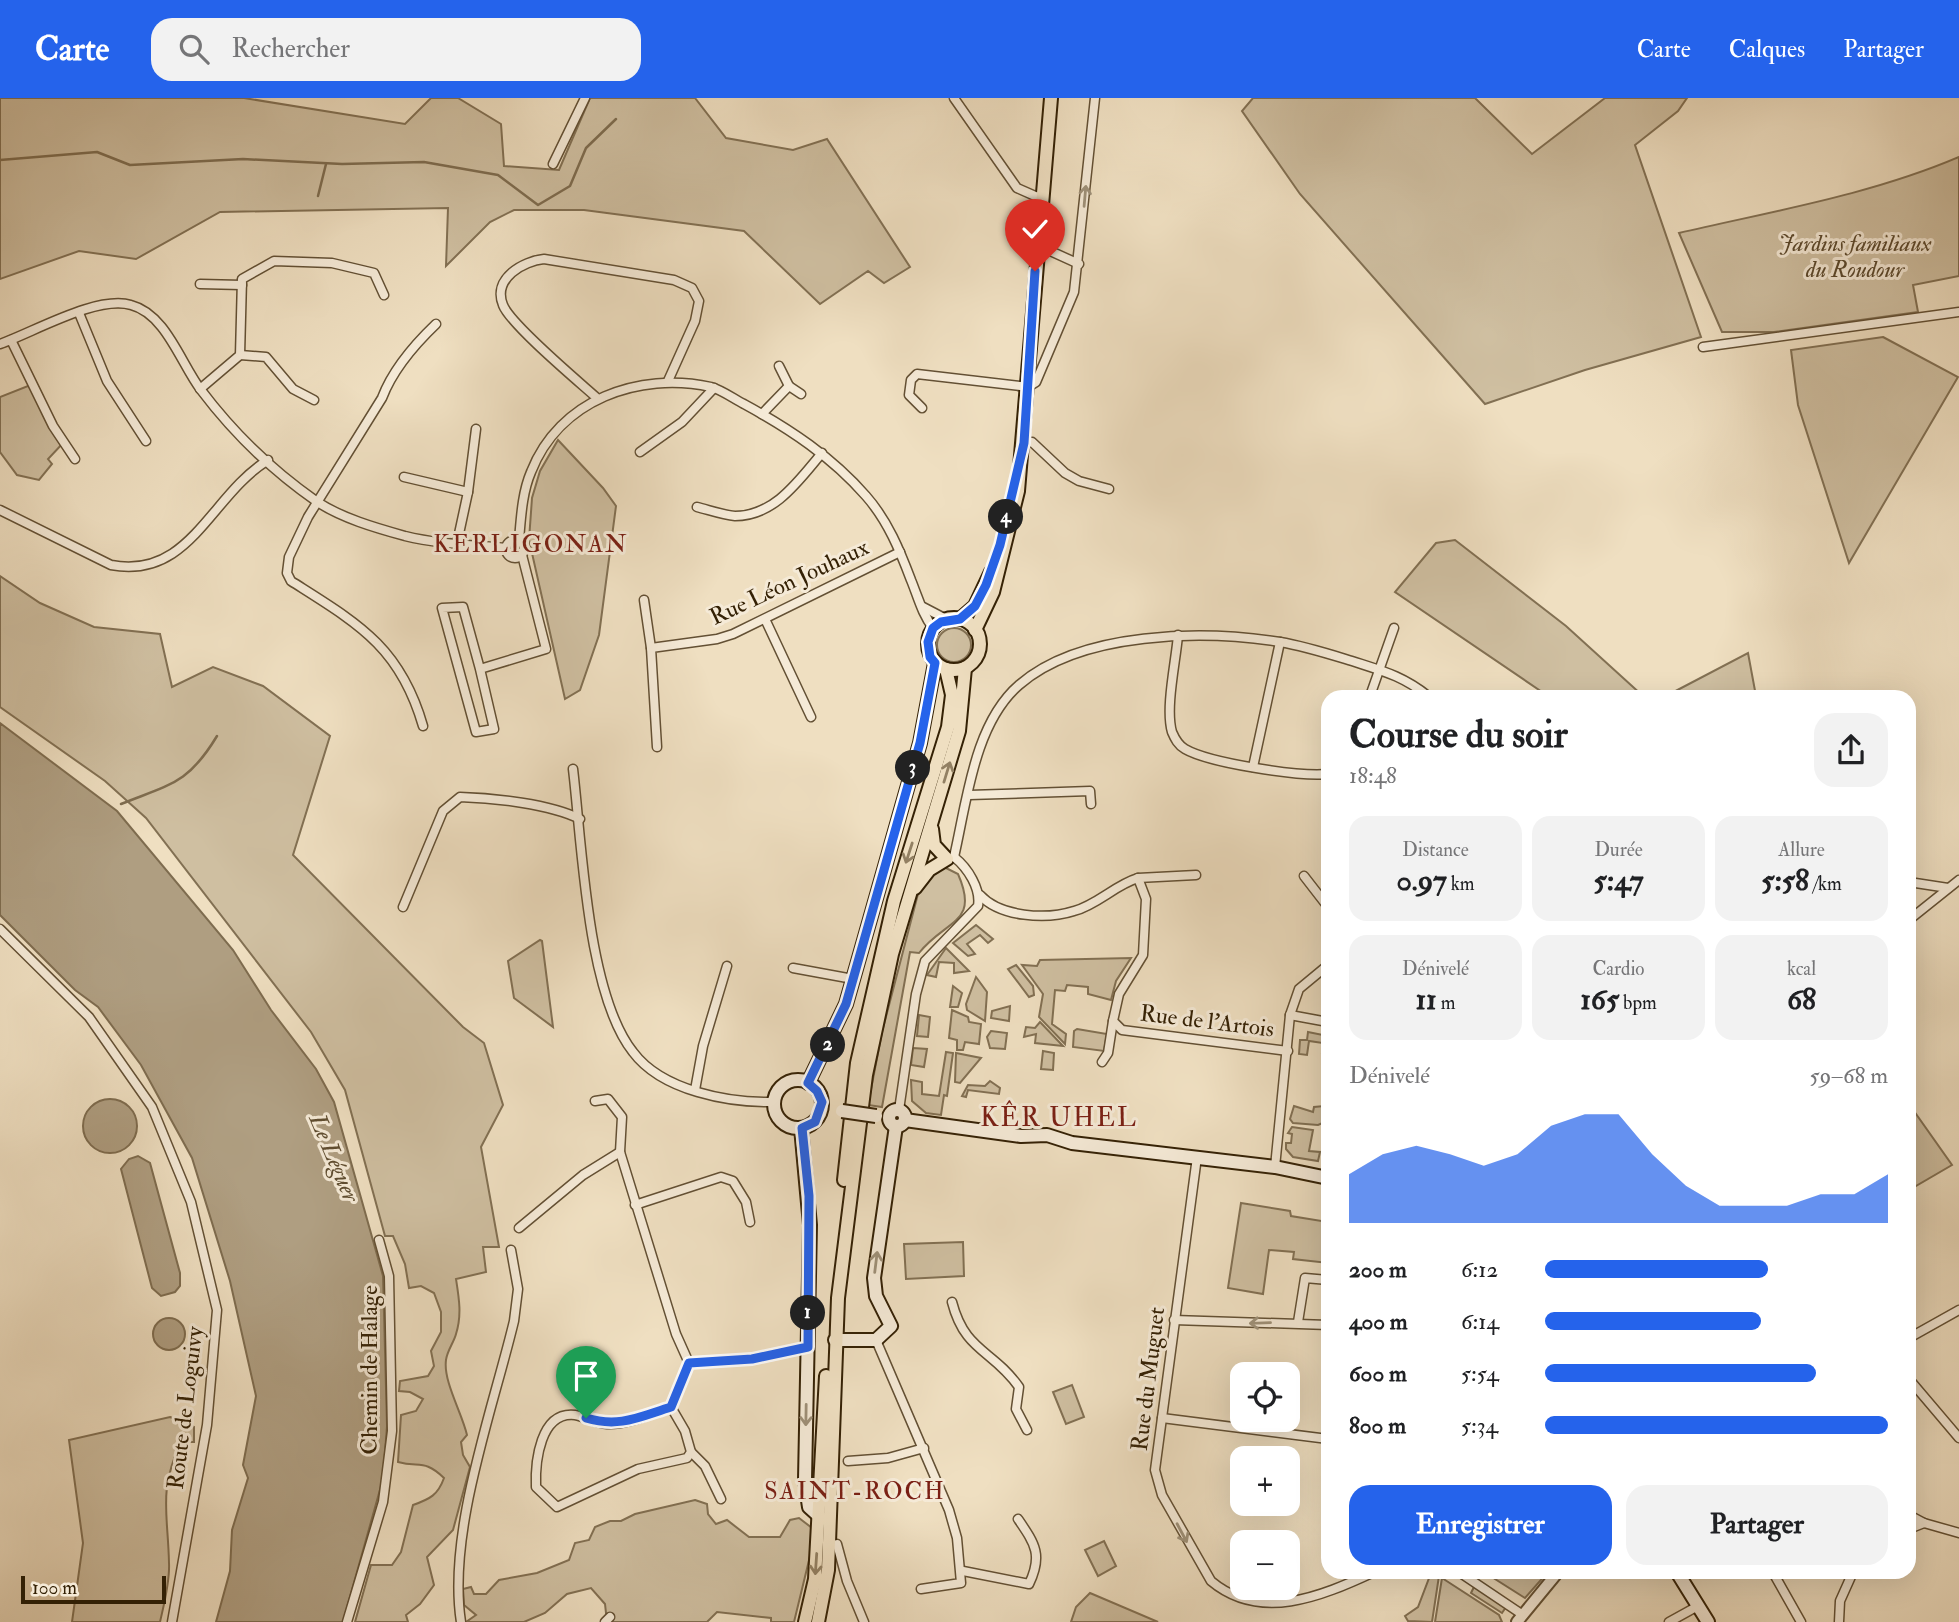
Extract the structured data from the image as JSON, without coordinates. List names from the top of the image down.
{
  "streets": {
    "street": [
      "Rue Léon Jouhaux",
      "Rue de l'Artois",
      "Chemin de Halage",
      "Rue du Muguet",
      "Route de Loguivy"
    ]
  },
  "districts": ["KERLIGONAN", "KÊR UHEL", "SAINT-ROCH"],
  "water": ["Le Léguer"],
  "parks": ["Jardins familiaux du Roudour"],
  "scale_bar": "100 m",
  "page": {
    "header": "Carte",
    "search": "Rechercher",
    "nav": ["Carte", "Calques", "Partager"],
    "pins": [
      "4",
      "3",
      "2",
      "1"
    ],
    "heading": ["Course du soir", "18:48"],
    "stats": [
      ["Distance", "0.97 km"],
      ["Durée", "5:47"],
      ["Allure", "5:58 /km"],
      ["Dénivelé", "11 m"],
      ["Cardio", "165 bpm"],
      ["kcal", "68"]
    ],
    "chart": ["Dénivelé", "59–68 m"],
    "list": [
      {
        "name": "200 m",
        "note": "6:12"
      },
      {
        "name": "400 m",
        "note": "6:14"
      },
      {
        "name": "600 m",
        "note": "5:54"
      },
      {
        "name": "800 m",
        "note": "5:34"
      }
    ],
    "map_buttons": ["+", "−"],
    "buttons": ["Enregistrer", "Partager"],
    "scale": "100 m"
  }
}
